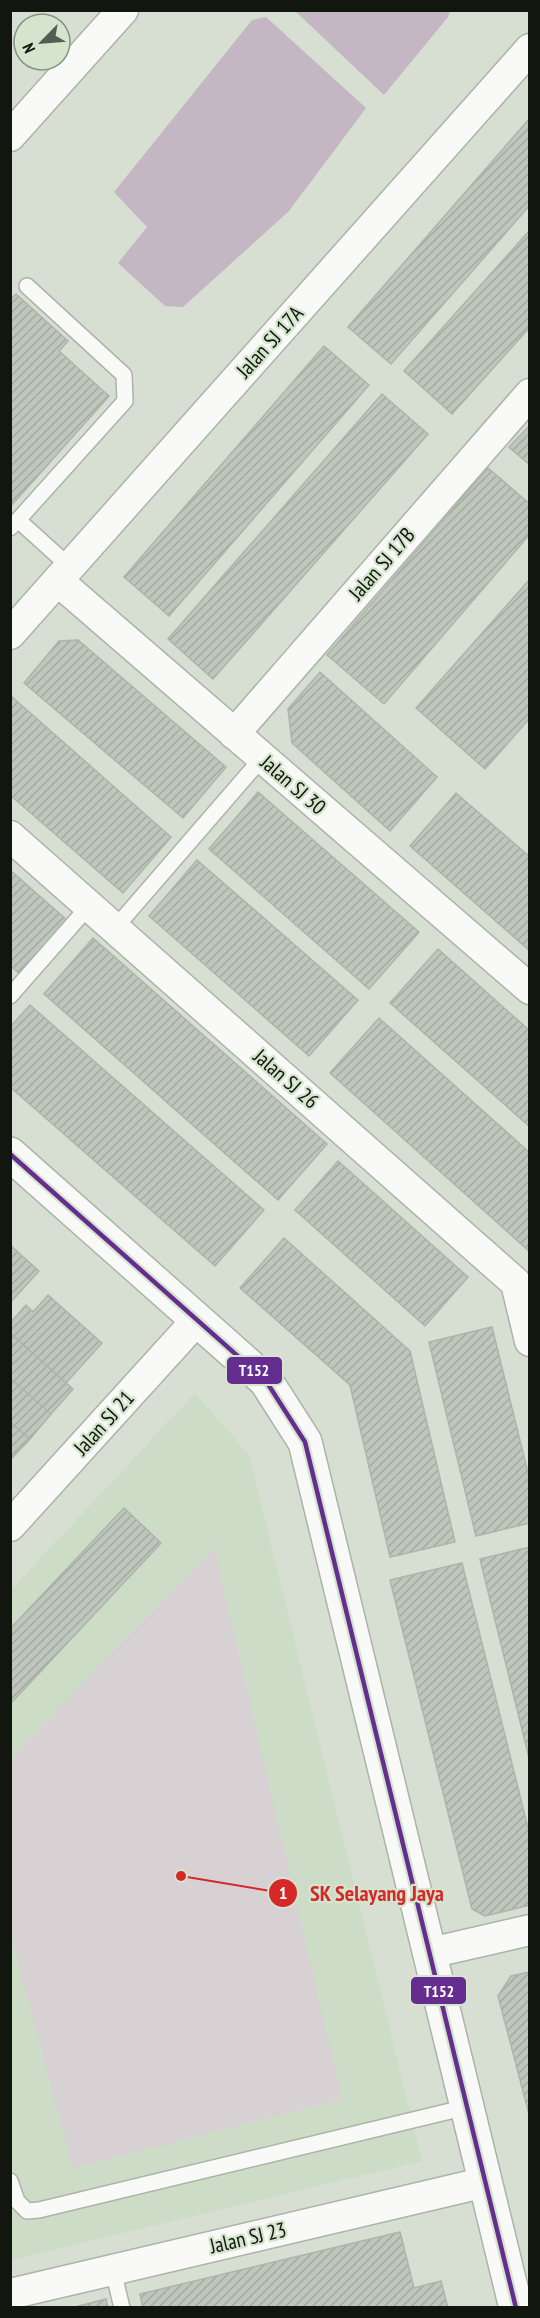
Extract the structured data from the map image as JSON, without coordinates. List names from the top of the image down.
{
  "streets": {
    "street": [
      "Jalan SJ 17A",
      "Jalan SJ 17B",
      "Jalan SJ 30",
      "Jalan SJ 26",
      "Jalan SJ 21",
      "Jalan SJ 23"
    ]
  },
  "crossings": [
    ["Jalan SJ 17A", "Jalan SJ 30"],
    ["Jalan SJ 17B", "Jalan SJ 30"]
  ],
  "places": ["SK Selayang Jaya"],
  "lines": ["transit line T152"],
  "north": "bottom left"
}
